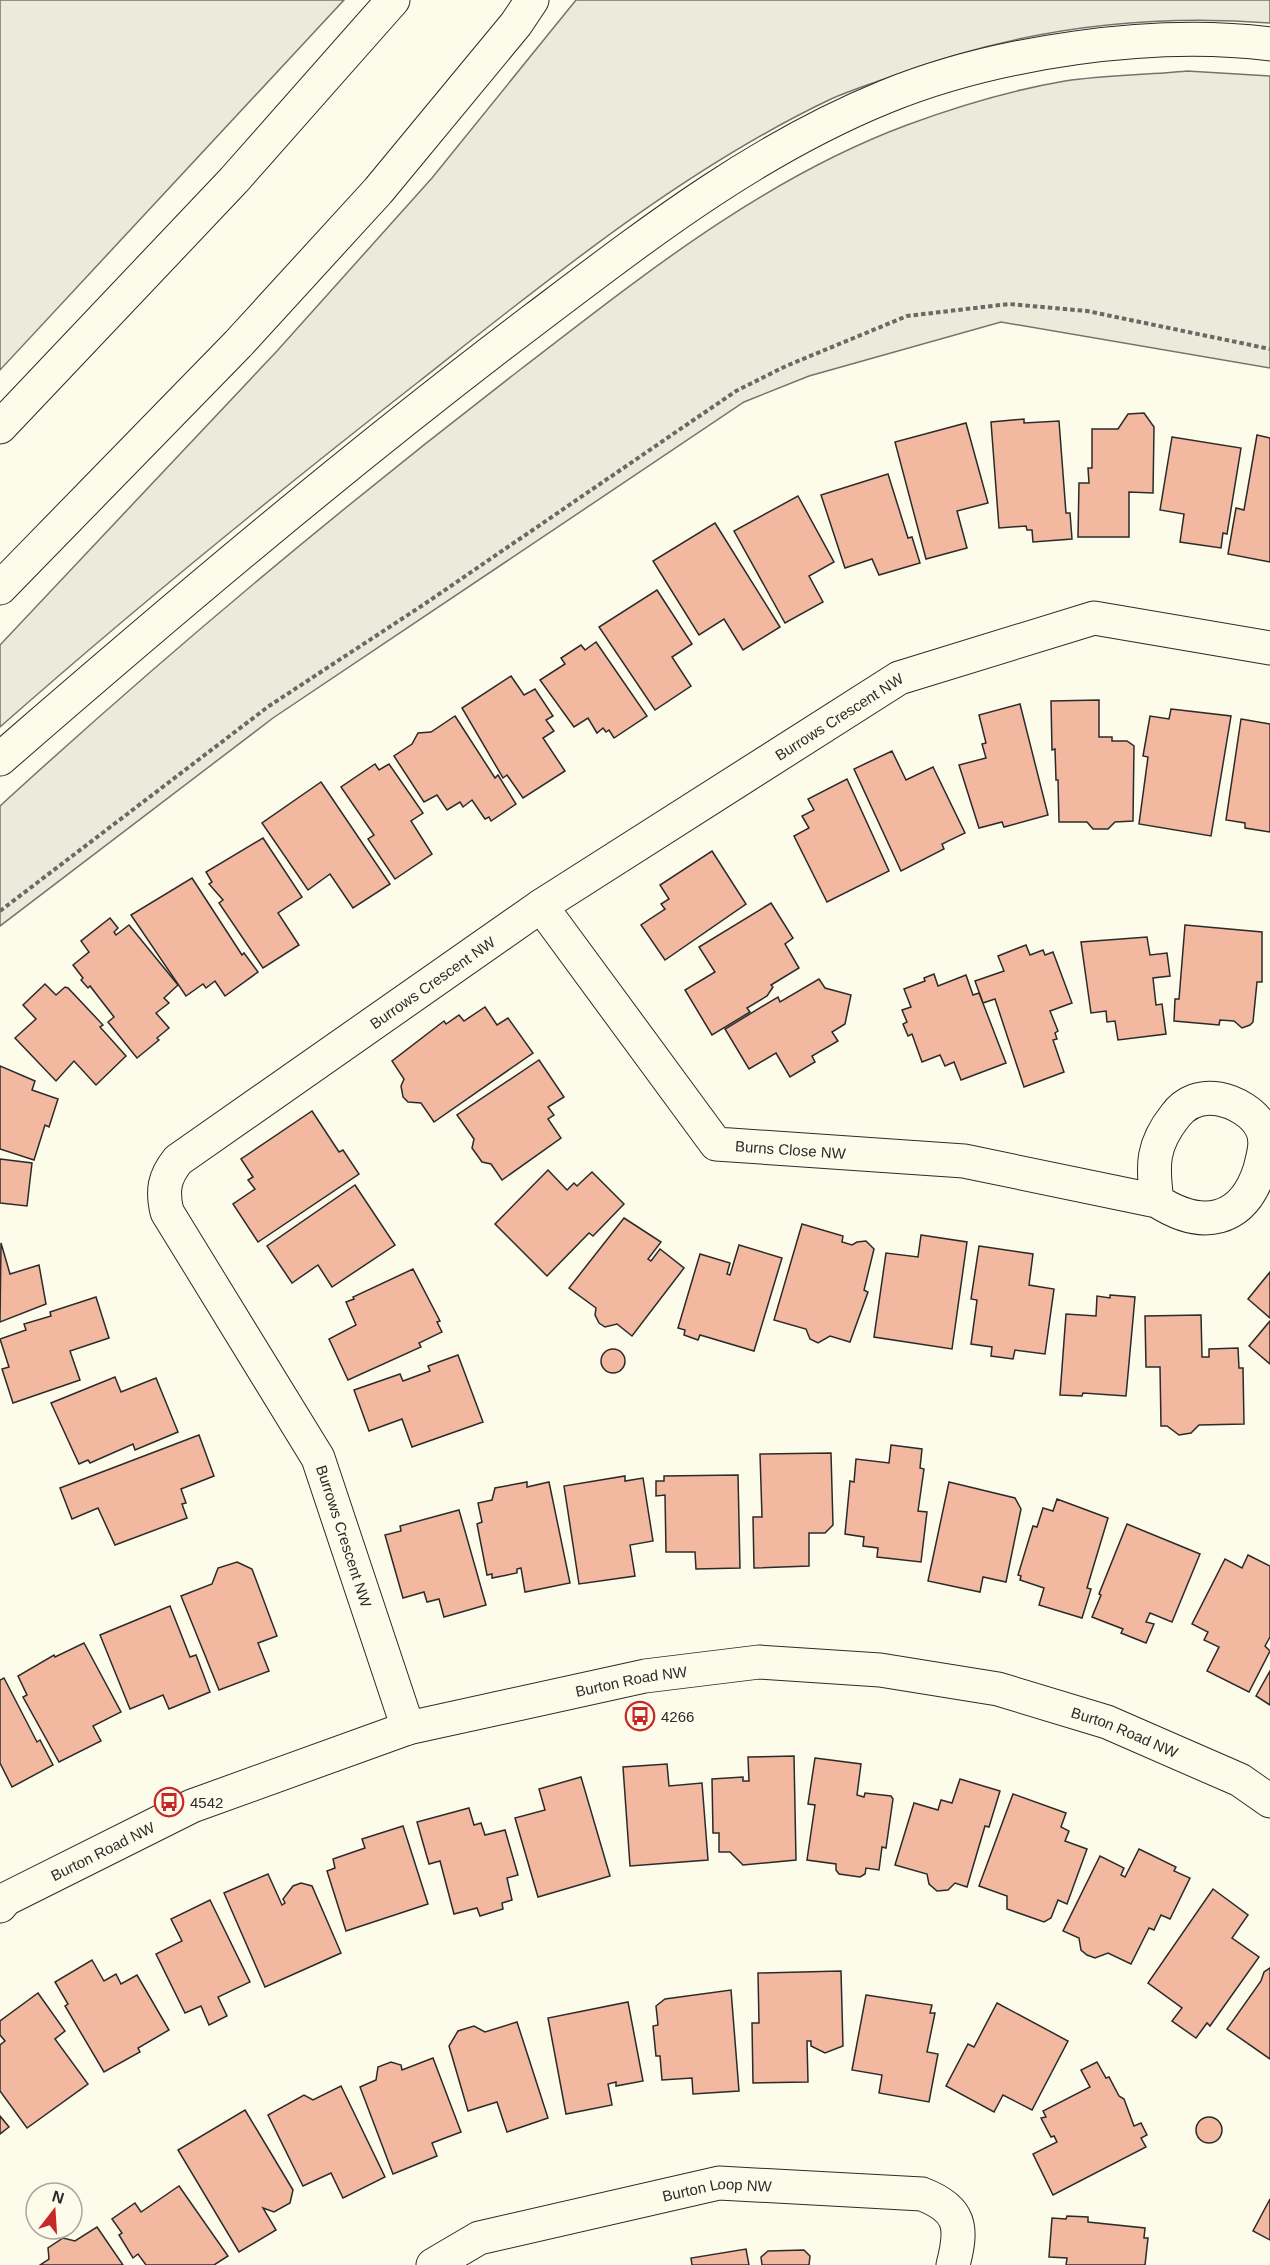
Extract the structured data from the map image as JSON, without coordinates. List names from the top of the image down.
{
  "streets": {
    "main road": [
      "Burrows Crescent NW",
      "Burns Close NW",
      "Burton Road NW",
      "Burton Loop NW"
    ]
  },
  "crossings": [
    ["Burrows Crescent NW", "Burns Close NW"],
    ["Burrows Crescent NW", "Burton Road NW"]
  ],
  "places": {
    "bus stop": ["4266", "4542"]
  },
  "north": "top"
}
